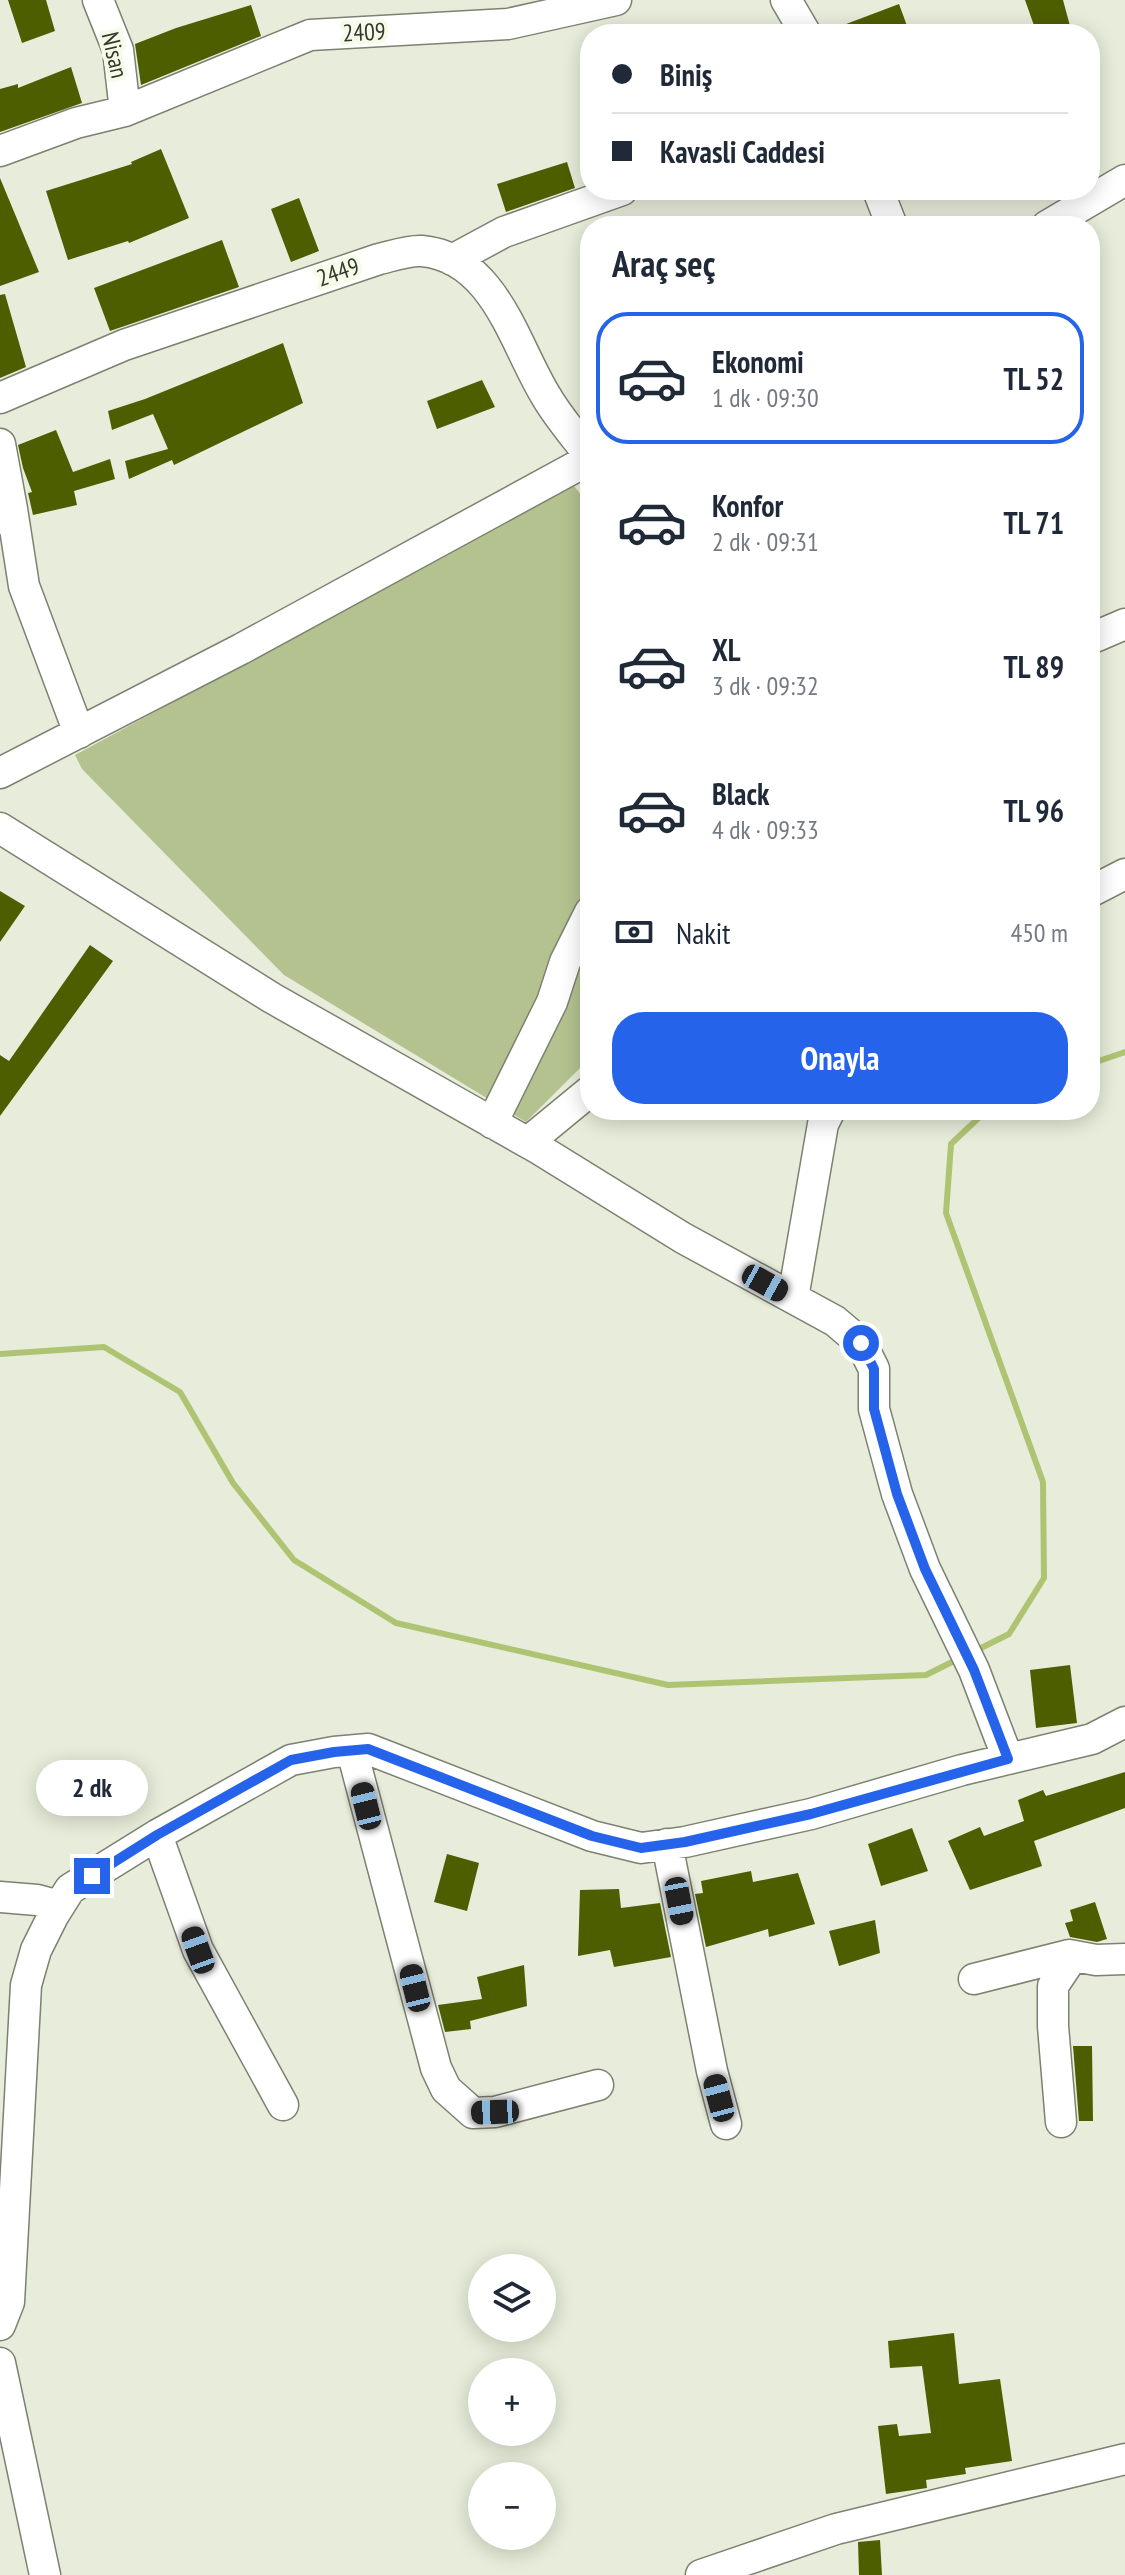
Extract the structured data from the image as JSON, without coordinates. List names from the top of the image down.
{
  "streets": {
    "street": ["2409", "Nisan", "2449"]
  },
  "crossings": [
    ["2409", "Nisan"]
  ],
  "page": {
    "banner": ["Biniş", "Kavasli Caddesi"],
    "heading": "Araç seç",
    "list": [
      {
        "name": "Ekonomi",
        "note": "1 dk · 09:30",
        "value": "TL 52"
      },
      {
        "name": "Konfor",
        "note": "2 dk · 09:31",
        "value": "TL 71"
      },
      {
        "name": "XL",
        "note": "3 dk · 09:32",
        "value": "TL 89"
      },
      {
        "name": "Black",
        "note": "4 dk · 09:33",
        "value": "TL 96"
      }
    ],
    "pay": ["Nakit", "450 m"],
    "buttons": "Onayla",
    "bubble": "2 dk",
    "map_buttons": ["+", "−"]
  }
}
